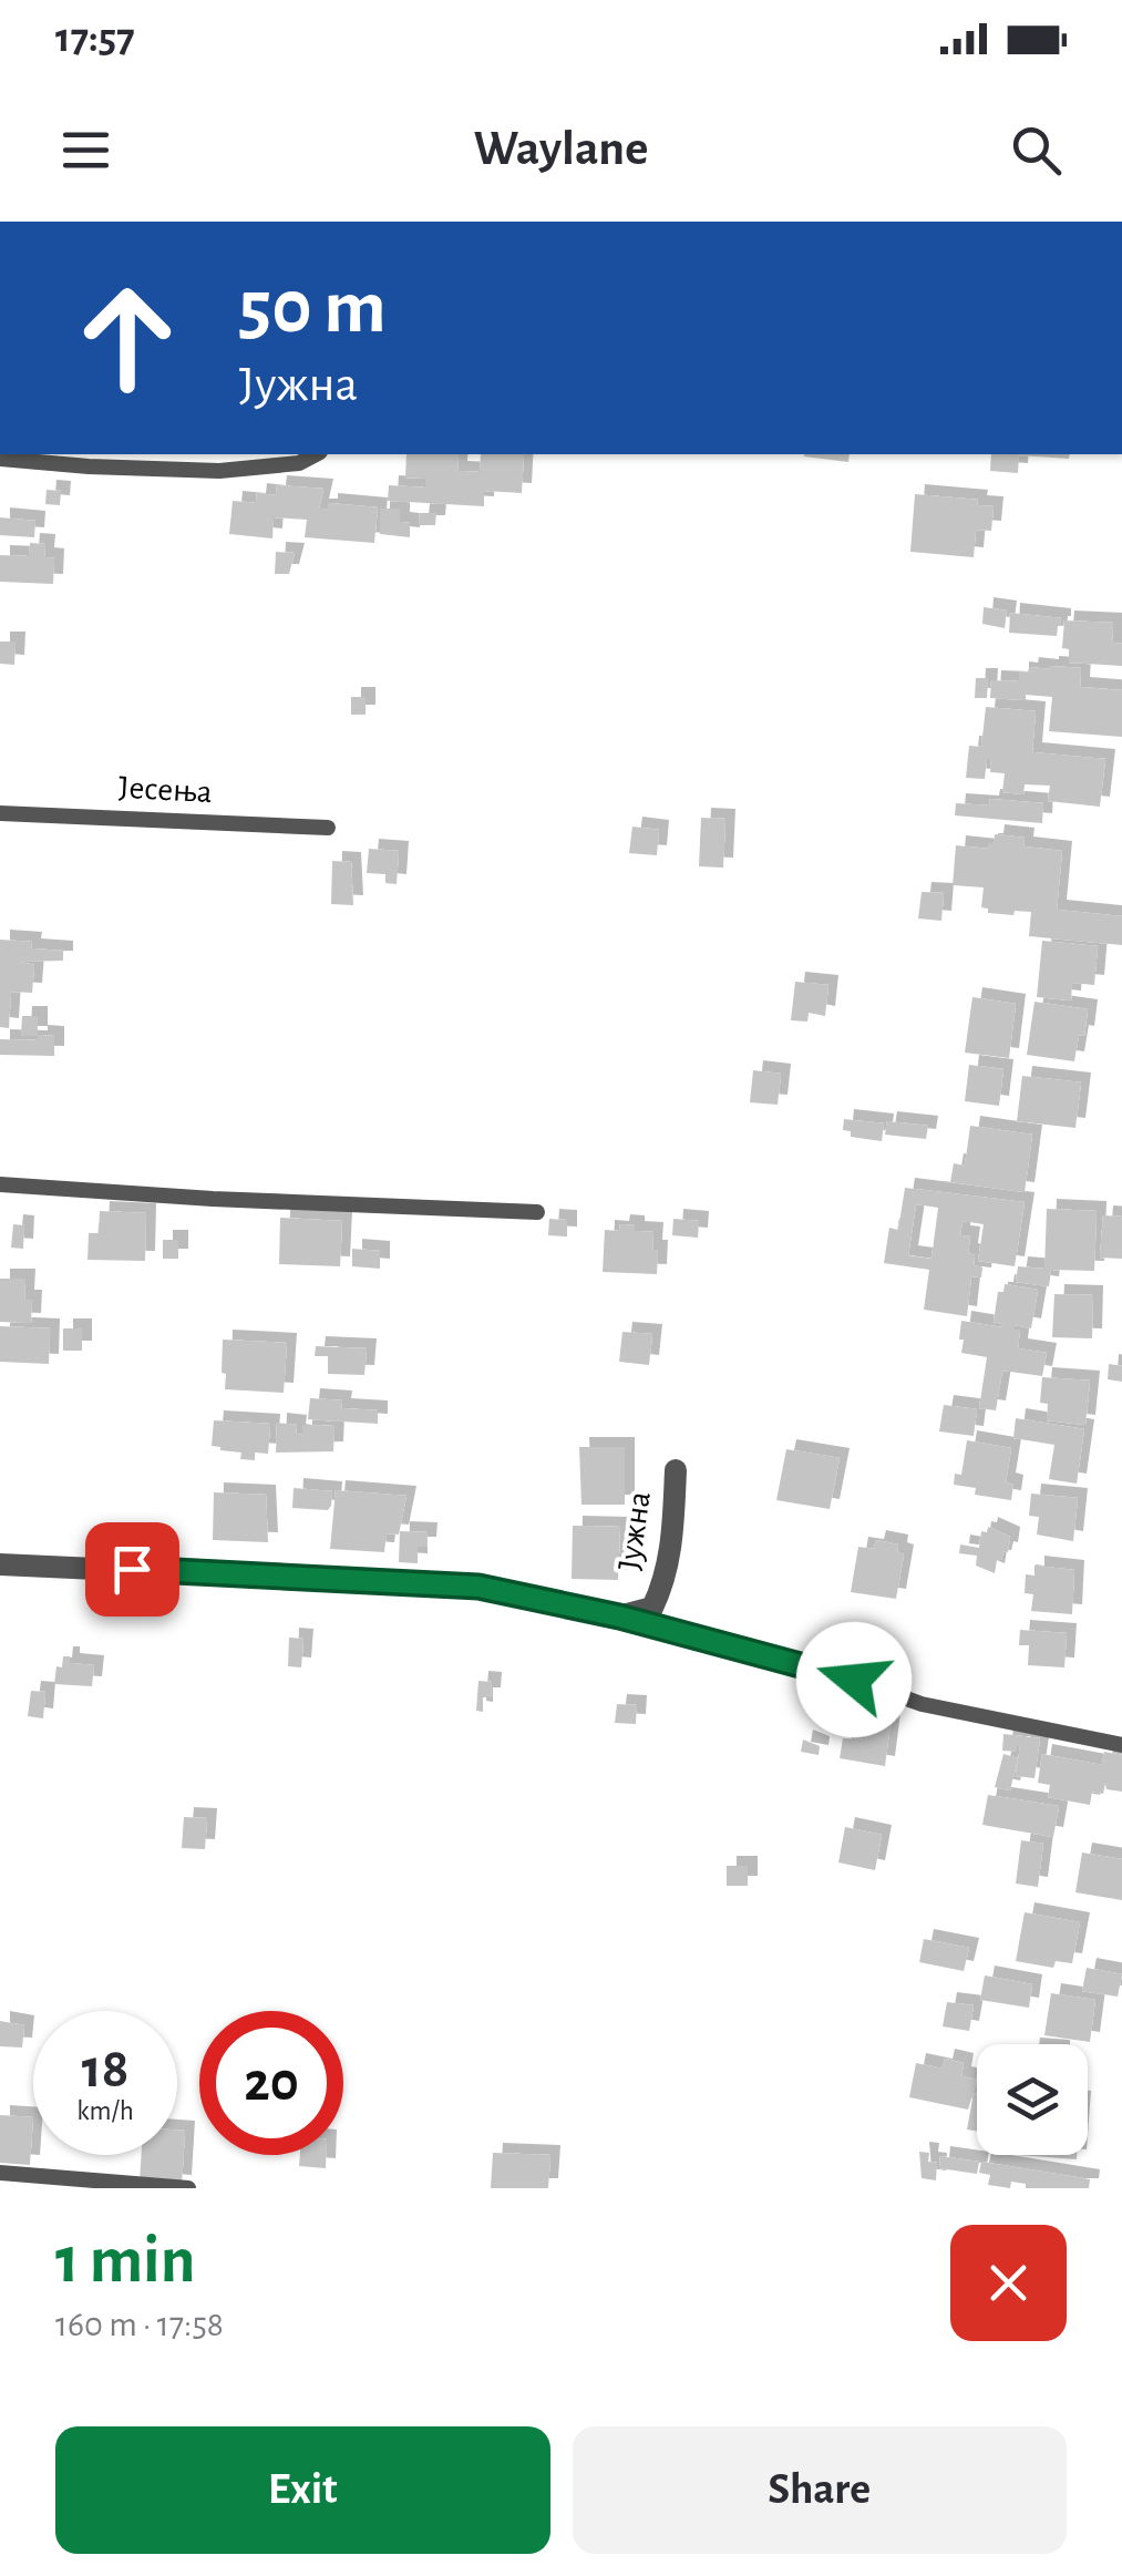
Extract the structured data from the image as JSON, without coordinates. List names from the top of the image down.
{
  "streets": {
    "street": ["Јужна"],
    "lane": ["Јесења"]
  },
  "page": {
    "status": "17:57",
    "header": "Waylane",
    "turn": ["50 m", "Јужна"],
    "speed": "18 km/h",
    "limit": "20",
    "heading": ["1 min", "160 m · 17:58"],
    "buttons": ["Exit", "Share"]
  }
}
